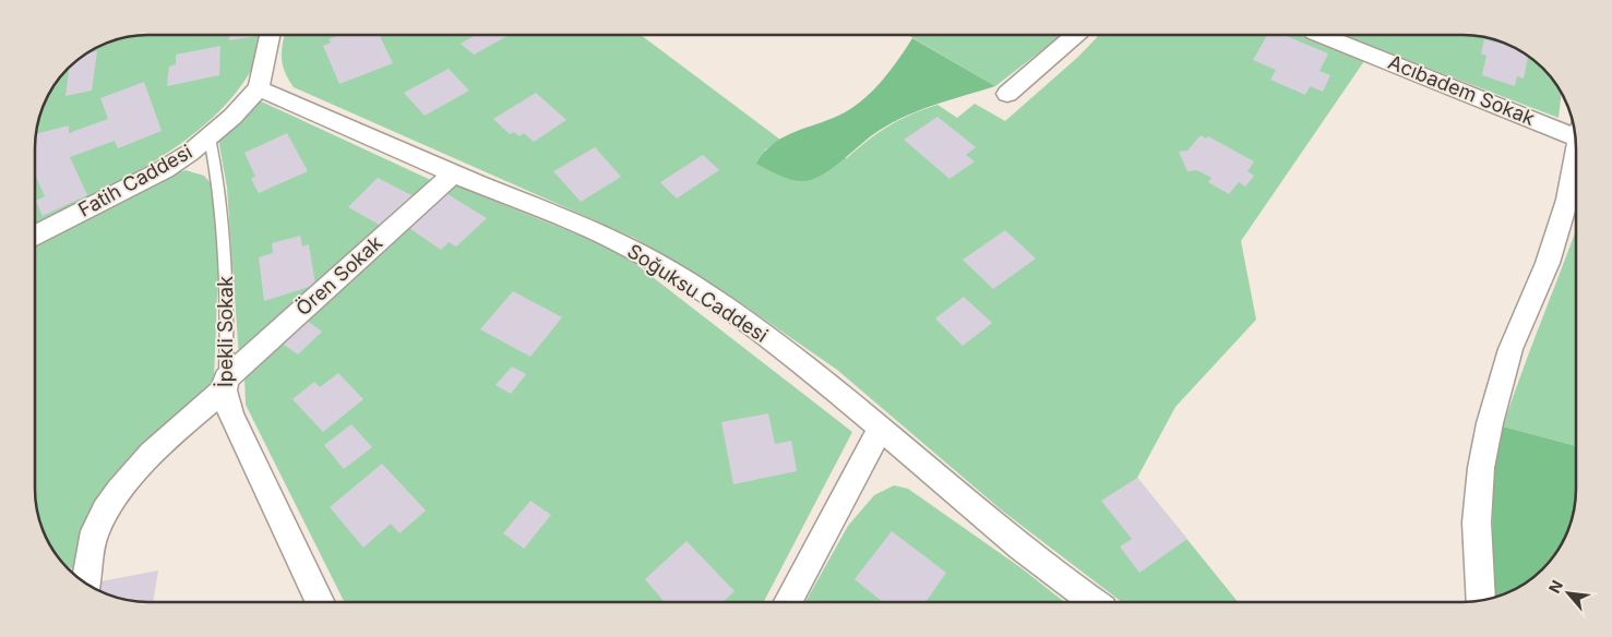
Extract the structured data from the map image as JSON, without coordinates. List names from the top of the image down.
{
  "streets": {
    "street": [
      "Acıbadem Sokak",
      "Fatih Caddesi",
      "Ören Sokak",
      "Soğuksu Caddesi",
      "İpekli Sokak"
    ]
  },
  "crossings": [
    ["Fatih Caddesi", "Soğuksu Caddesi"],
    ["Fatih Caddesi", "İpekli Sokak"],
    ["Ören Sokak", "Soğuksu Caddesi"],
    ["Ören Sokak", "İpekli Sokak"]
  ],
  "north": "top left"
}
